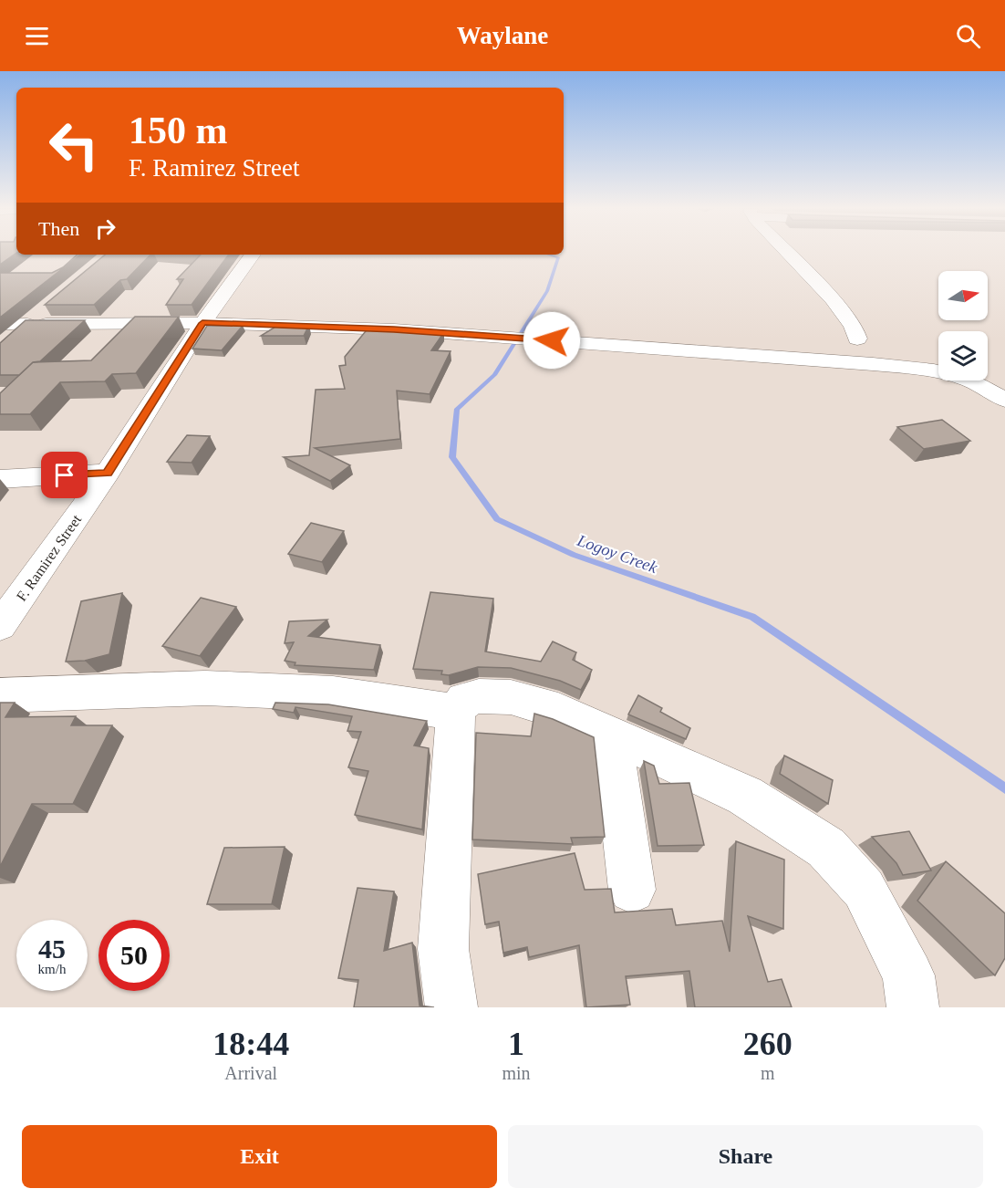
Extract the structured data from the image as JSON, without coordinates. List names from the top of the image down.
{
  "streets": {
    "street": ["F. Ramirez Street"]
  },
  "water": ["Logoy Creek"],
  "north": "right",
  "page": {
    "header": "Waylane",
    "turn": ["150 m", "F. Ramirez Street"],
    "then": "Then",
    "speed": "45 km/h",
    "limit": "50",
    "eta": [
      "18:44",
      "Arrival",
      "1",
      "min",
      "260",
      "m"
    ],
    "buttons": ["Exit", "Share"]
  }
}
